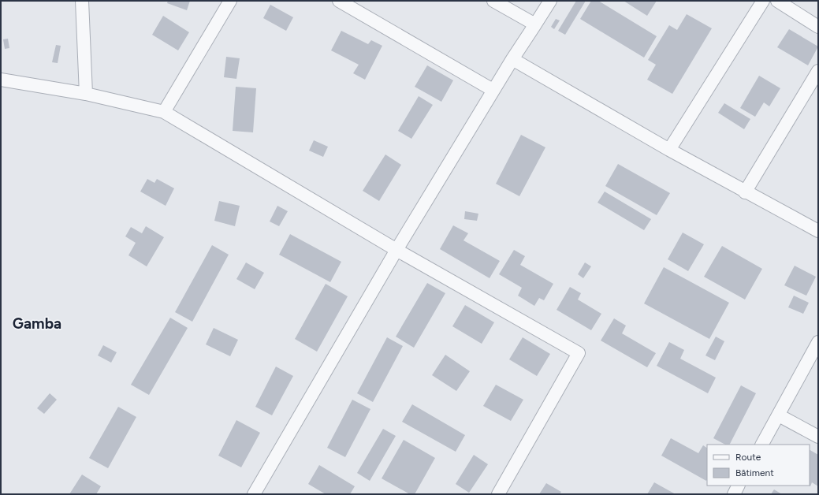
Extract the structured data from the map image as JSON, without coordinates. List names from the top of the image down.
{
  "districts": ["Gamba"],
  "legend": ["Route", "Bâtiment"]
}
